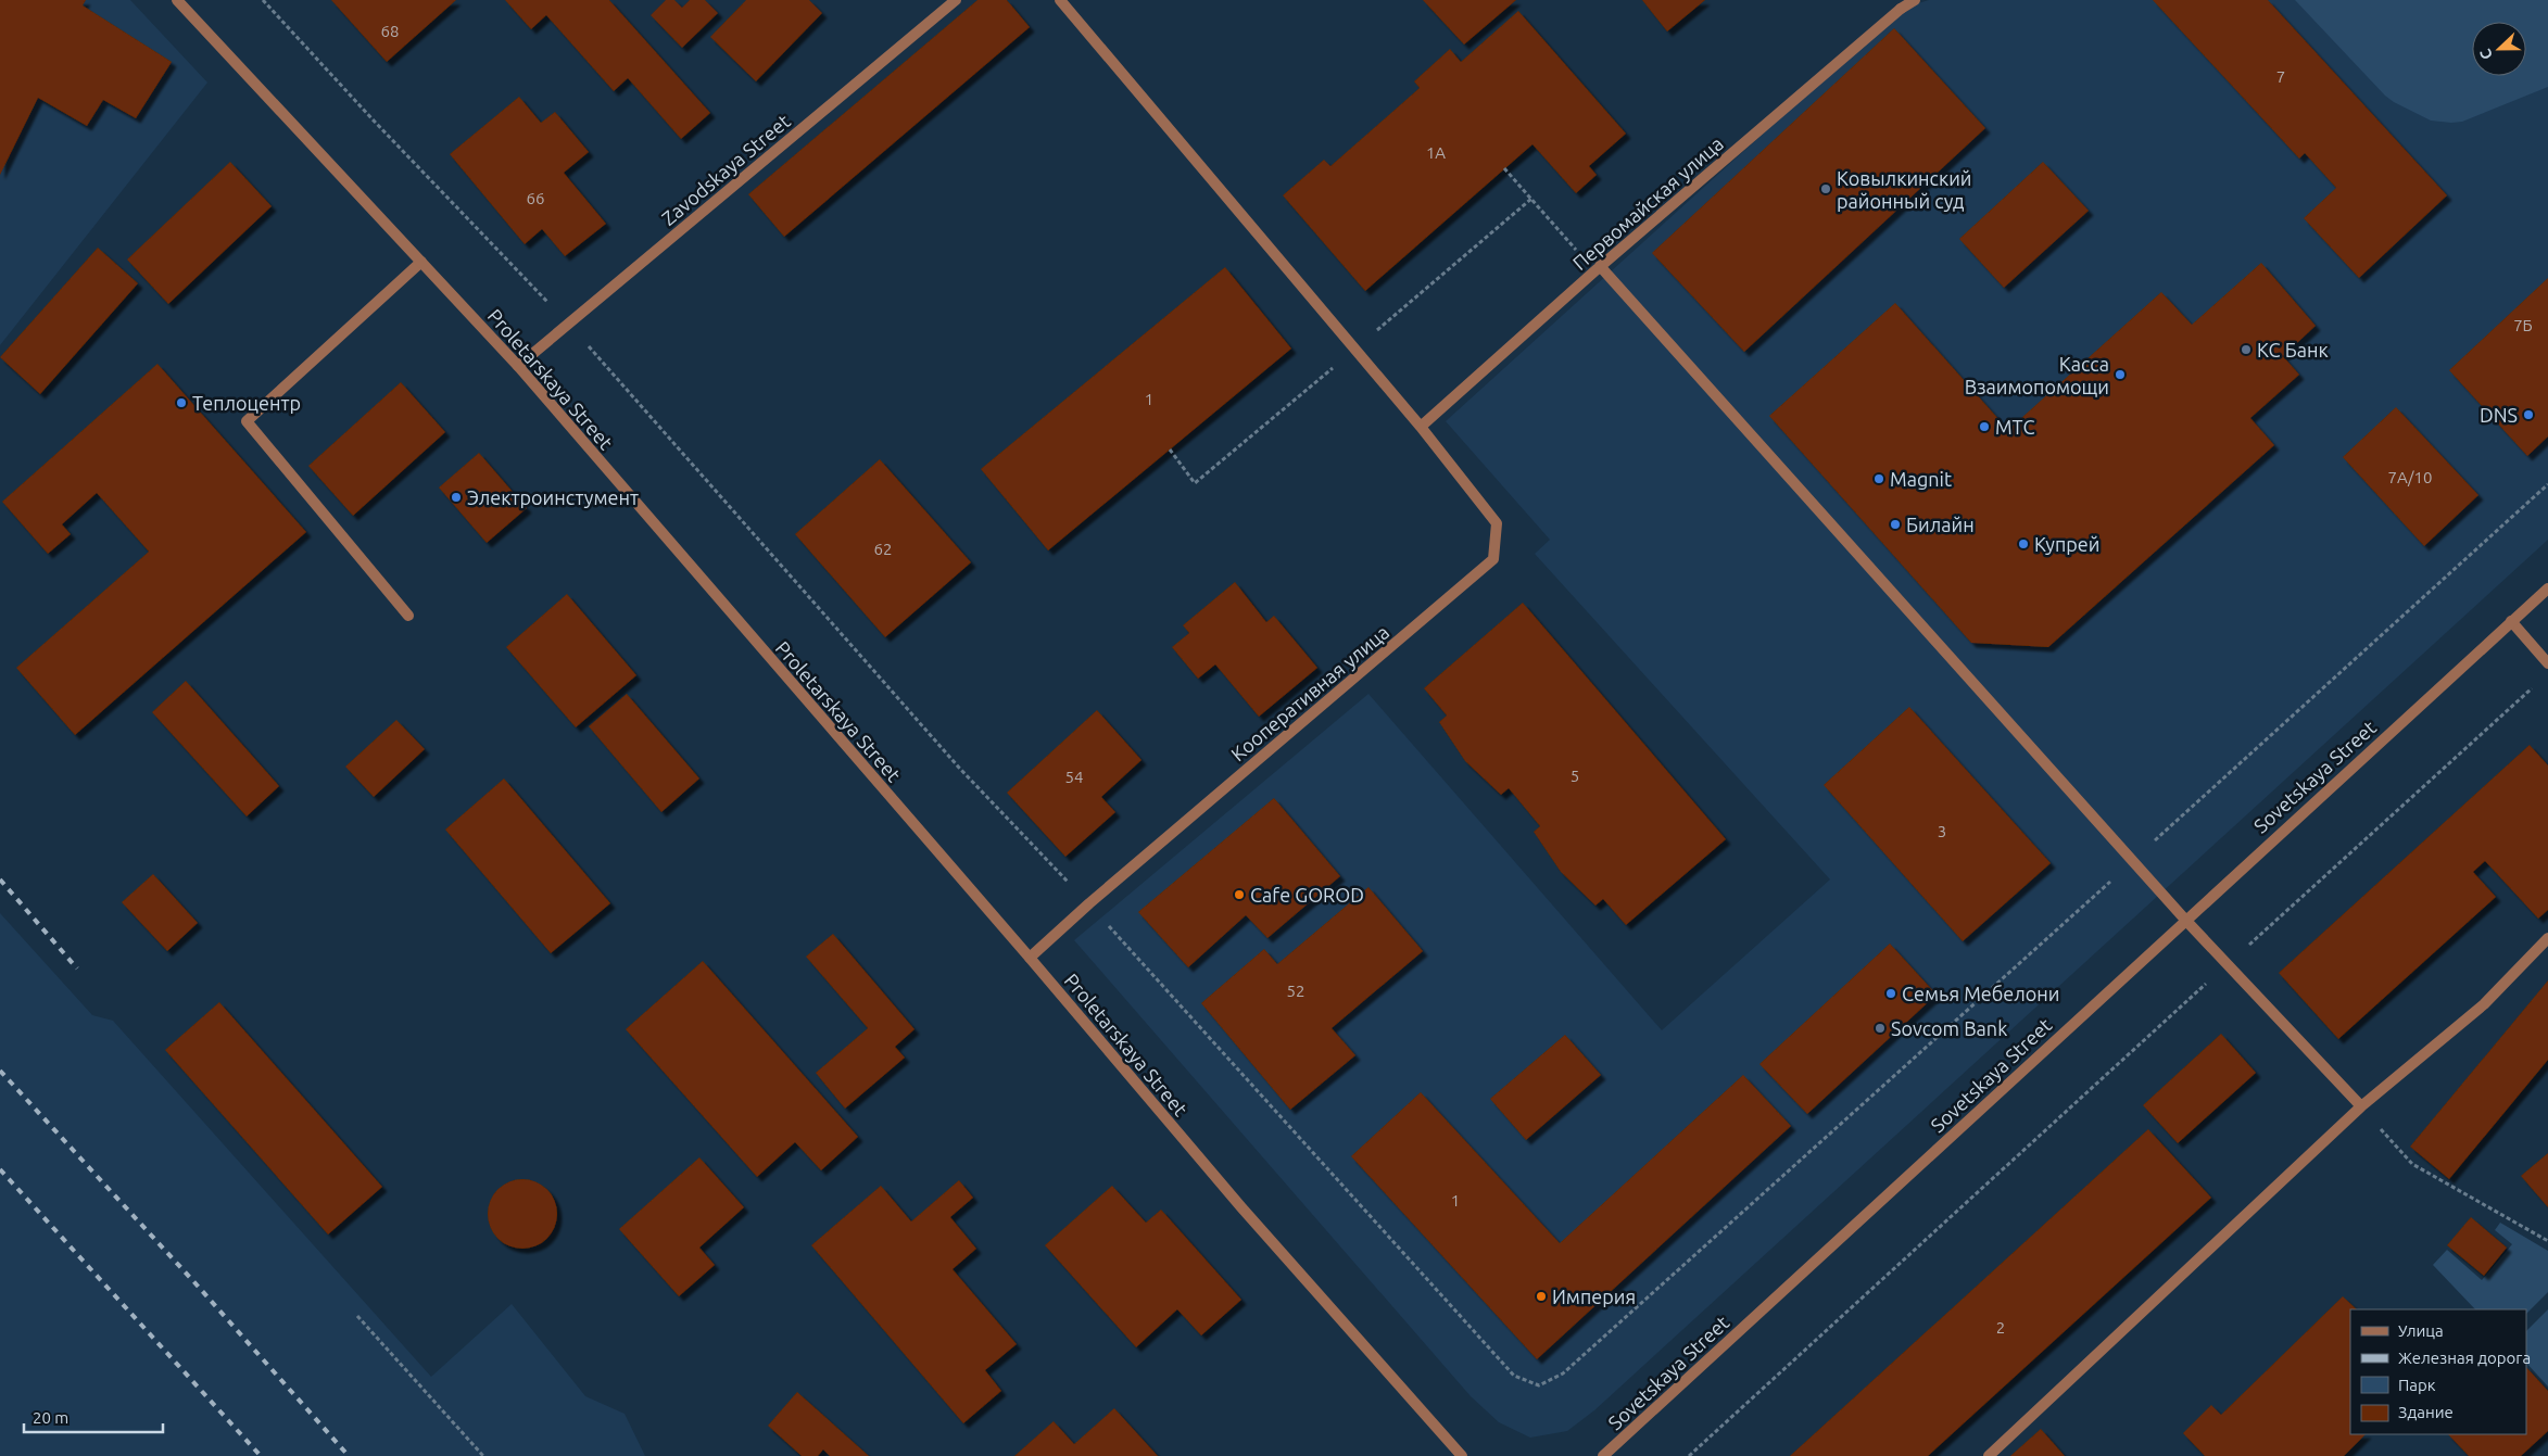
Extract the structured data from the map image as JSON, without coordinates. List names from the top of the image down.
{
  "streets": {
    "street": [
      "Zavodskaya Street",
      "Первомайская улица",
      "Proletarskaya Street",
      "Кооперативная улица",
      "Sovetskaya Street"
    ]
  },
  "crossings": [
    ["Zavodskaya Street", "Proletarskaya Street"],
    ["Первомайская улица", "Кооперативная улица"],
    ["Proletarskaya Street", "Кооперативная улица"]
  ],
  "places": [
    "Ковылкинский районный суд",
    "КС Банк",
    "Касса Взаимопомощи",
    "Теплоцентр",
    "DNS",
    "МТС",
    "Magnit",
    "Электроинстумент",
    "Билайн",
    "Купрей",
    "Cafe GOROD",
    "Семья Мебелони",
    "Sovcom Bank",
    "Империя"
  ],
  "house_numbers": [
    "68",
    "7",
    "1А",
    "66",
    "7Б",
    "1",
    "7А/10",
    "62",
    "5",
    "54",
    "3",
    "52",
    "1",
    "2"
  ],
  "legend": [
    "Улица",
    "Железная дорога",
    "Парк",
    "Здание"
  ],
  "scale_bar": "20 m",
  "north": "left"
}
